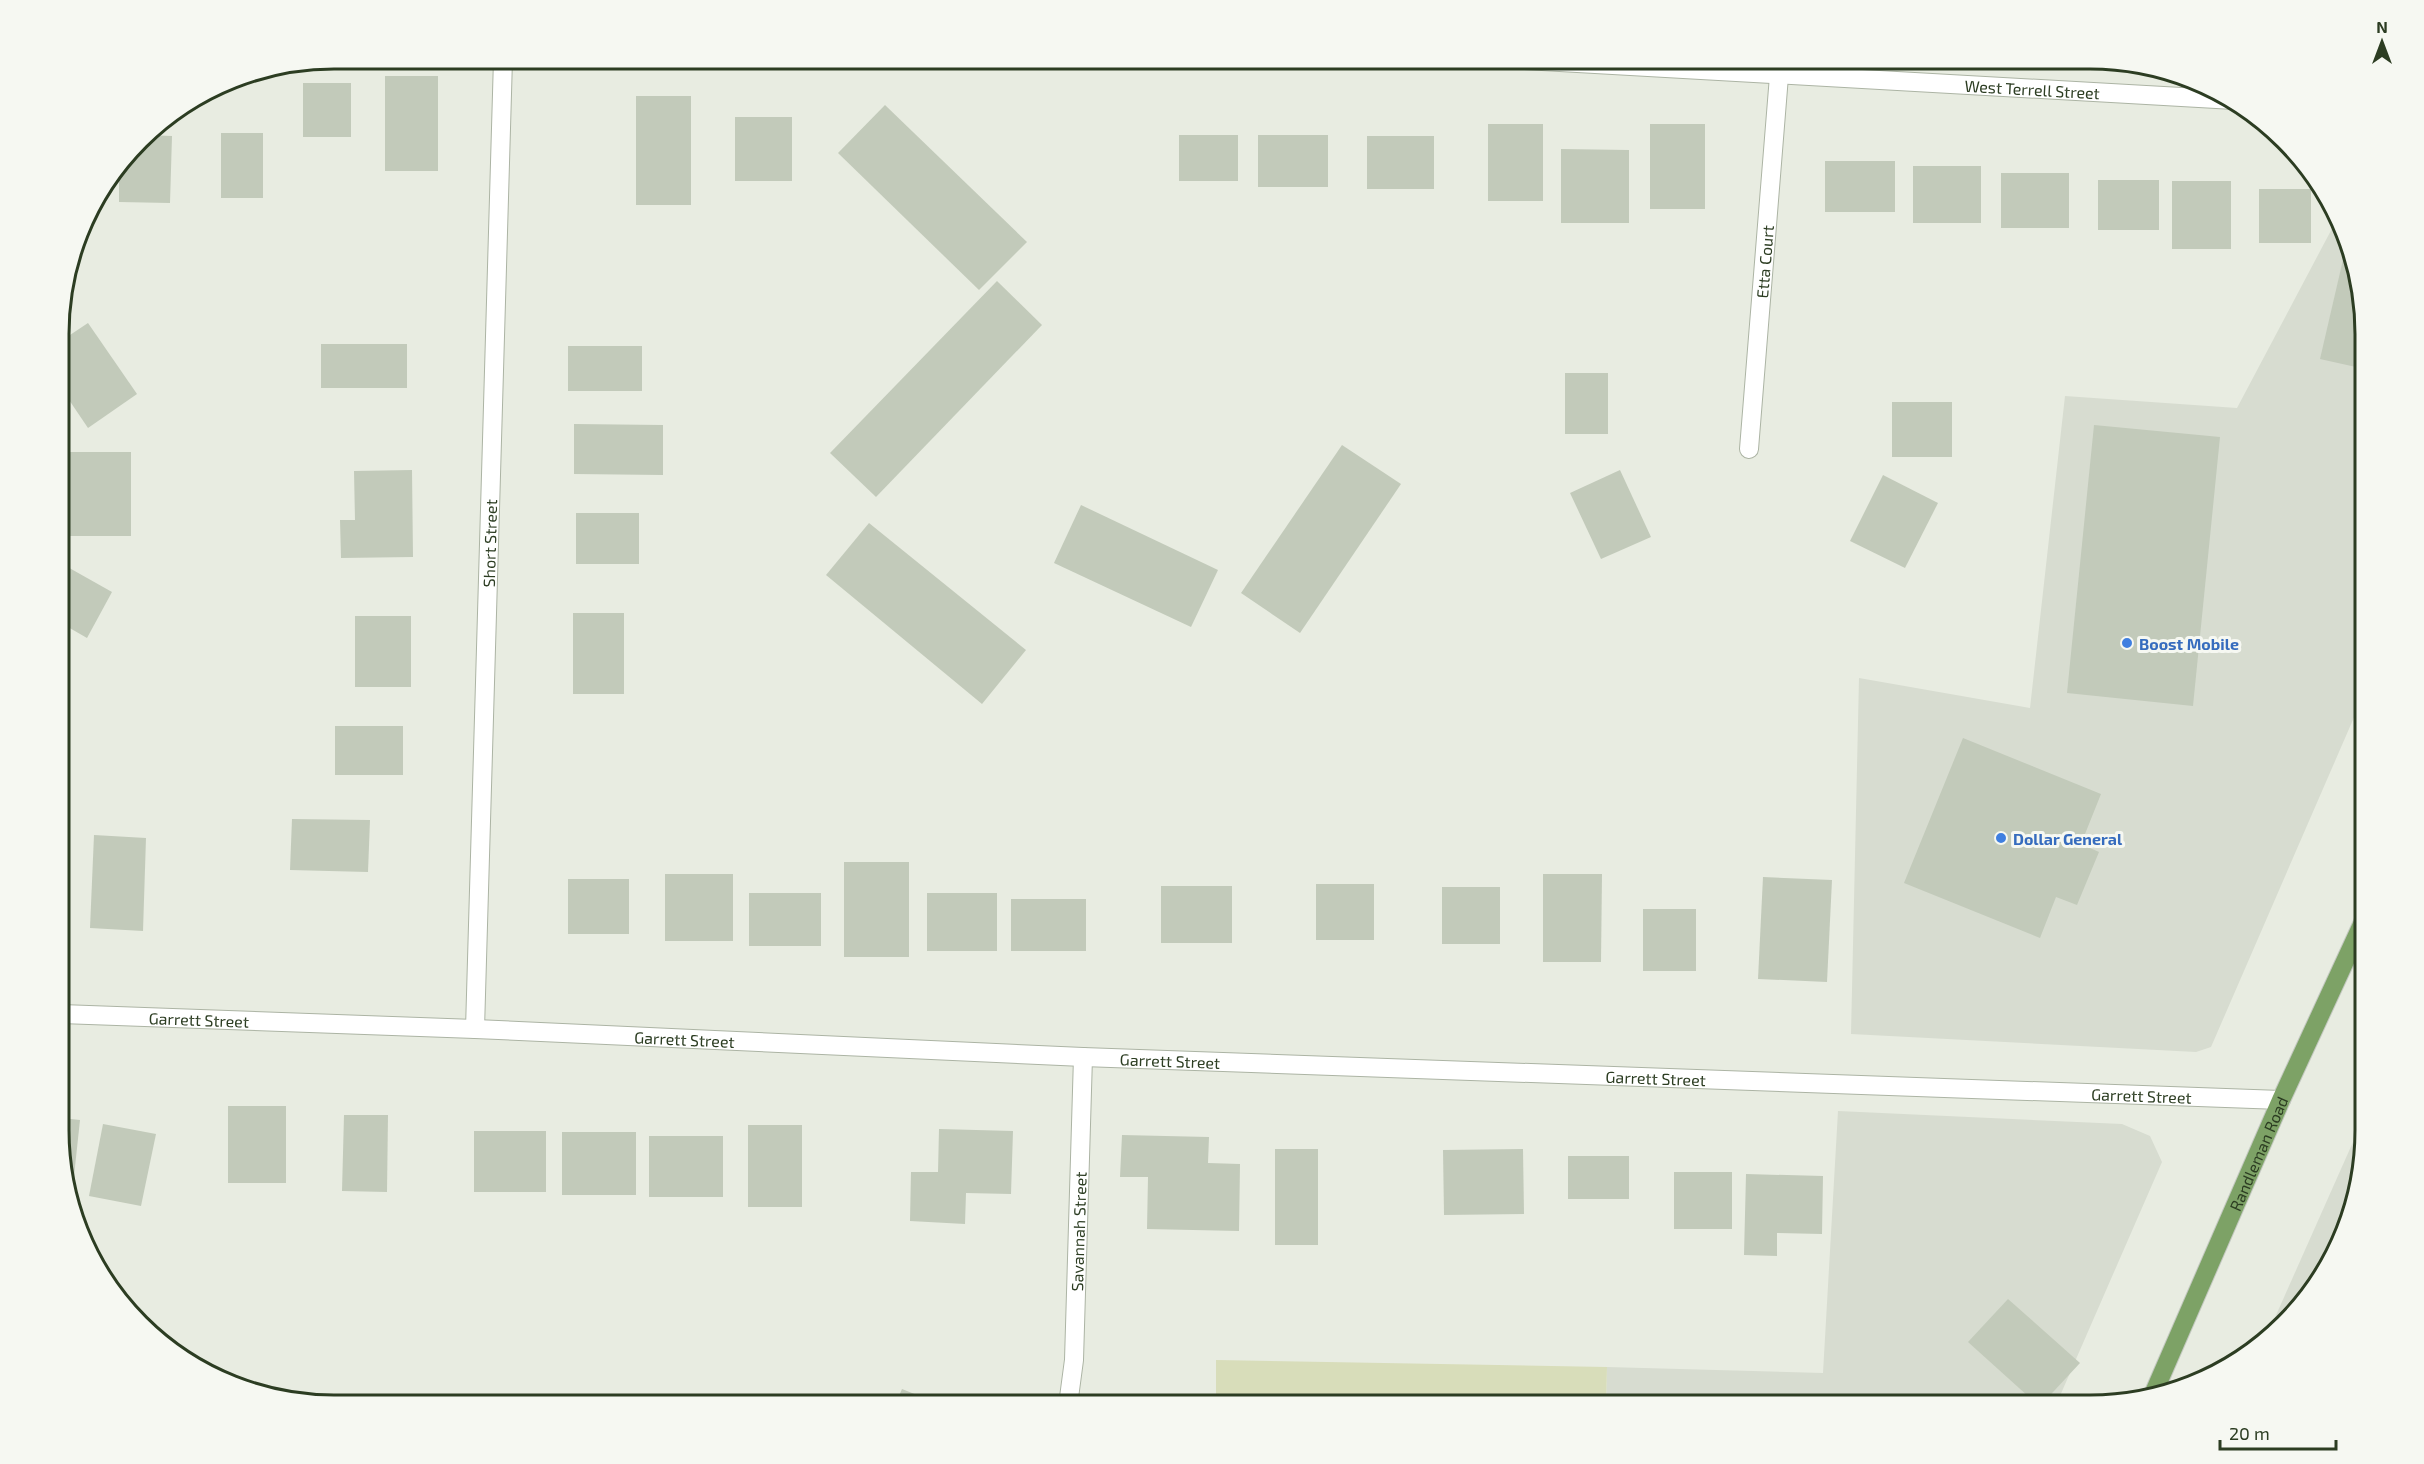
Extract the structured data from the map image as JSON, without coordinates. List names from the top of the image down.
{
  "streets": {
    "main road": ["Randleman Road"],
    "street": [
      "West Terrell Street",
      "Etta Court",
      "Short Street",
      "Garrett Street",
      "Savannah Street"
    ]
  },
  "crossings": [
    ["West Terrell Street", "Etta Court"],
    ["Short Street", "Garrett Street"],
    ["Garrett Street", "Randleman Road"],
    ["Garrett Street", "Savannah Street"]
  ],
  "places": ["Boost Mobile", "Dollar General"],
  "scale_bar": "20 m",
  "north": "top"
}
